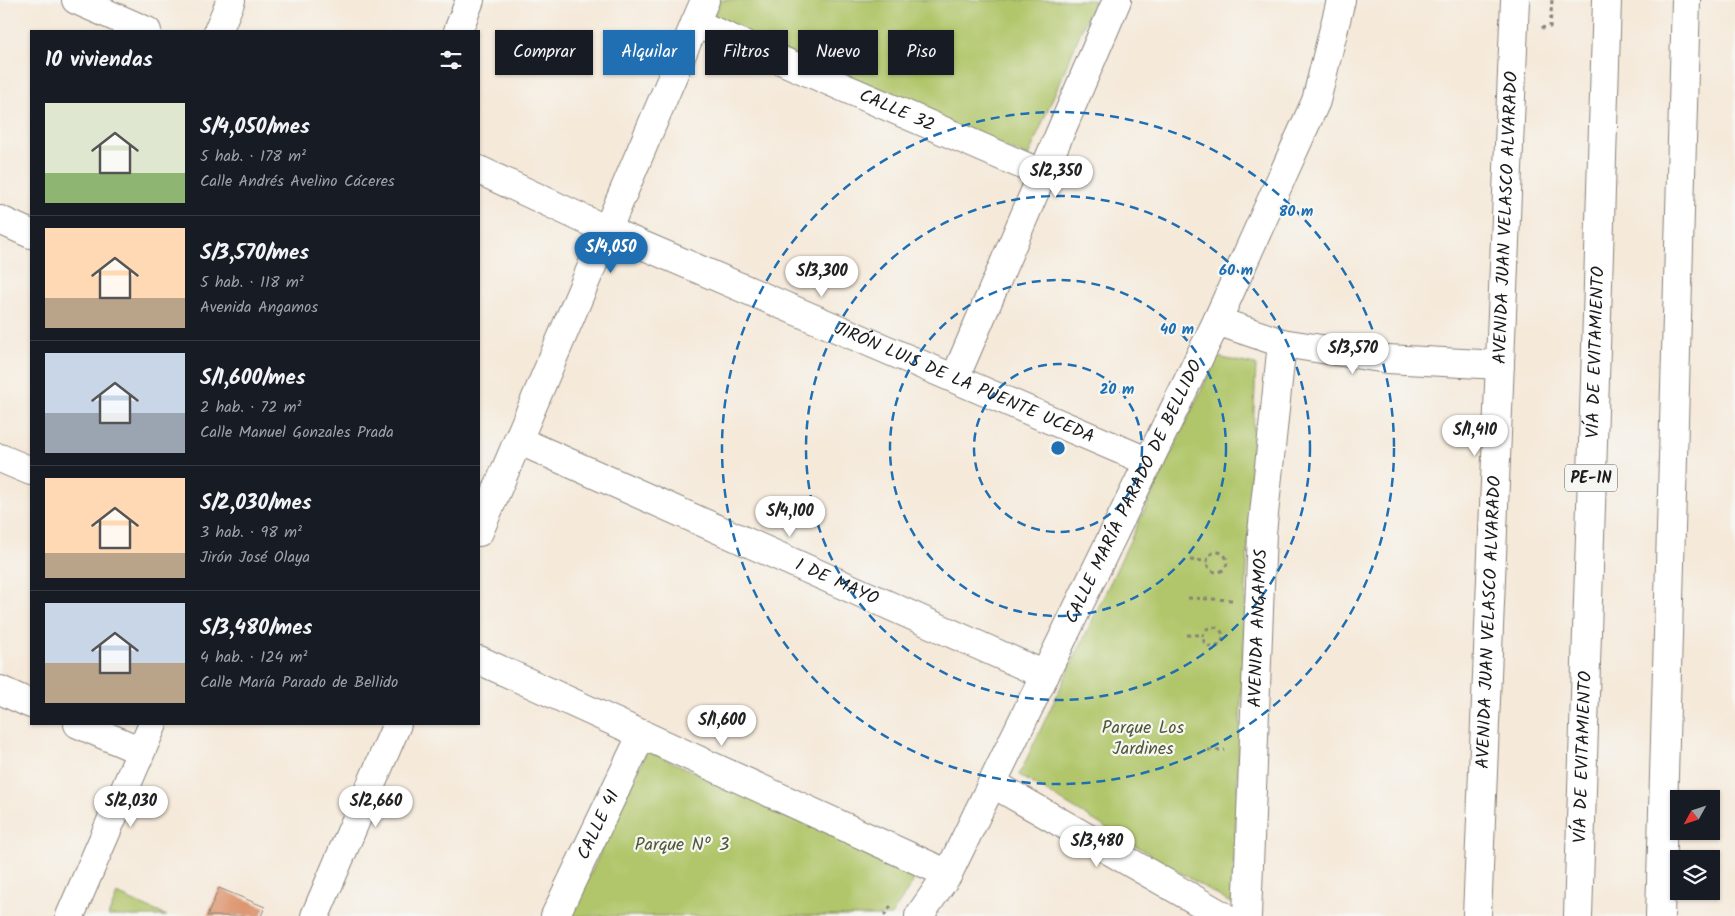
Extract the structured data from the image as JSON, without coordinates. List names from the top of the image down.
{
  "streets": {
    "main road": [
      "CALLE 32",
      "AVENIDA JUAN VELASCO ALVARADO",
      "VÍA DE EVITAMIENTO",
      "JIRÓN LUIS DE LA PUENTE UCEDA",
      "PE-1N",
      "CALLE MARÍA PARADO DE BELLIDO",
      "1 DE MAYO",
      "AVENIDA ANGAMOS",
      "CALLE 41"
    ]
  },
  "crossings": [
    ["JIRÓN LUIS DE LA PUENTE UCEDA", "CALLE MARÍA PARADO DE BELLIDO"],
    ["CALLE MARÍA PARADO DE BELLIDO", "1 DE MAYO"]
  ],
  "parks": ["Parque Los Jardines", "Parque Nº 3"],
  "north": "bottom left",
  "page": {
    "chip": [
      "Comprar",
      "Alquilar",
      "Filtros",
      "Nuevo",
      "Piso"
    ],
    "heading": "10 viviendas",
    "list": [
      {
        "name": "S/4,050/mes",
        "note": "5 hab. · 178 m² · Calle Andrés Avelino Cáceres"
      },
      {
        "name": "S/3,570/mes",
        "note": "5 hab. · 118 m² · Avenida Angamos"
      },
      {
        "name": "S/1,600/mes",
        "note": "2 hab. · 72 m² · Calle Manuel Gonzales Prada"
      },
      {
        "name": "S/2,030/mes",
        "note": "3 hab. · 98 m² · Jirón José Olaya"
      },
      {
        "name": "S/3,480/mes",
        "note": "4 hab. · 124 m² · Calle María Parado de Bellido"
      }
    ],
    "price": [
      "S/2,350",
      "S/4,050",
      "S/3,300",
      "S/3,570",
      "S/1,410",
      "S/4,100",
      "S/1,600",
      "S/2,030",
      "S/2,660",
      "S/3,480"
    ]
  },
  "rings": [
    "80 m",
    "60 m",
    "40 m",
    "20 m"
  ]
}
